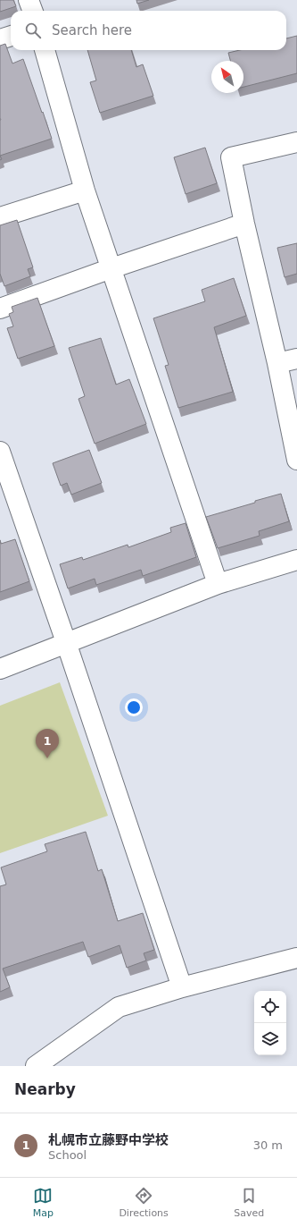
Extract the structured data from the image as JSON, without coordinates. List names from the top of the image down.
{
  "north": "top left",
  "page": {
    "search": "Search here",
    "pins": "1",
    "heading": "Nearby",
    "list": [
      {
        "mark": "1",
        "name": "札幌市立藤野中学校",
        "note": "School",
        "value": "30 m"
      }
    ],
    "nav": ["Map", "Directions", "Saved"]
  }
}
